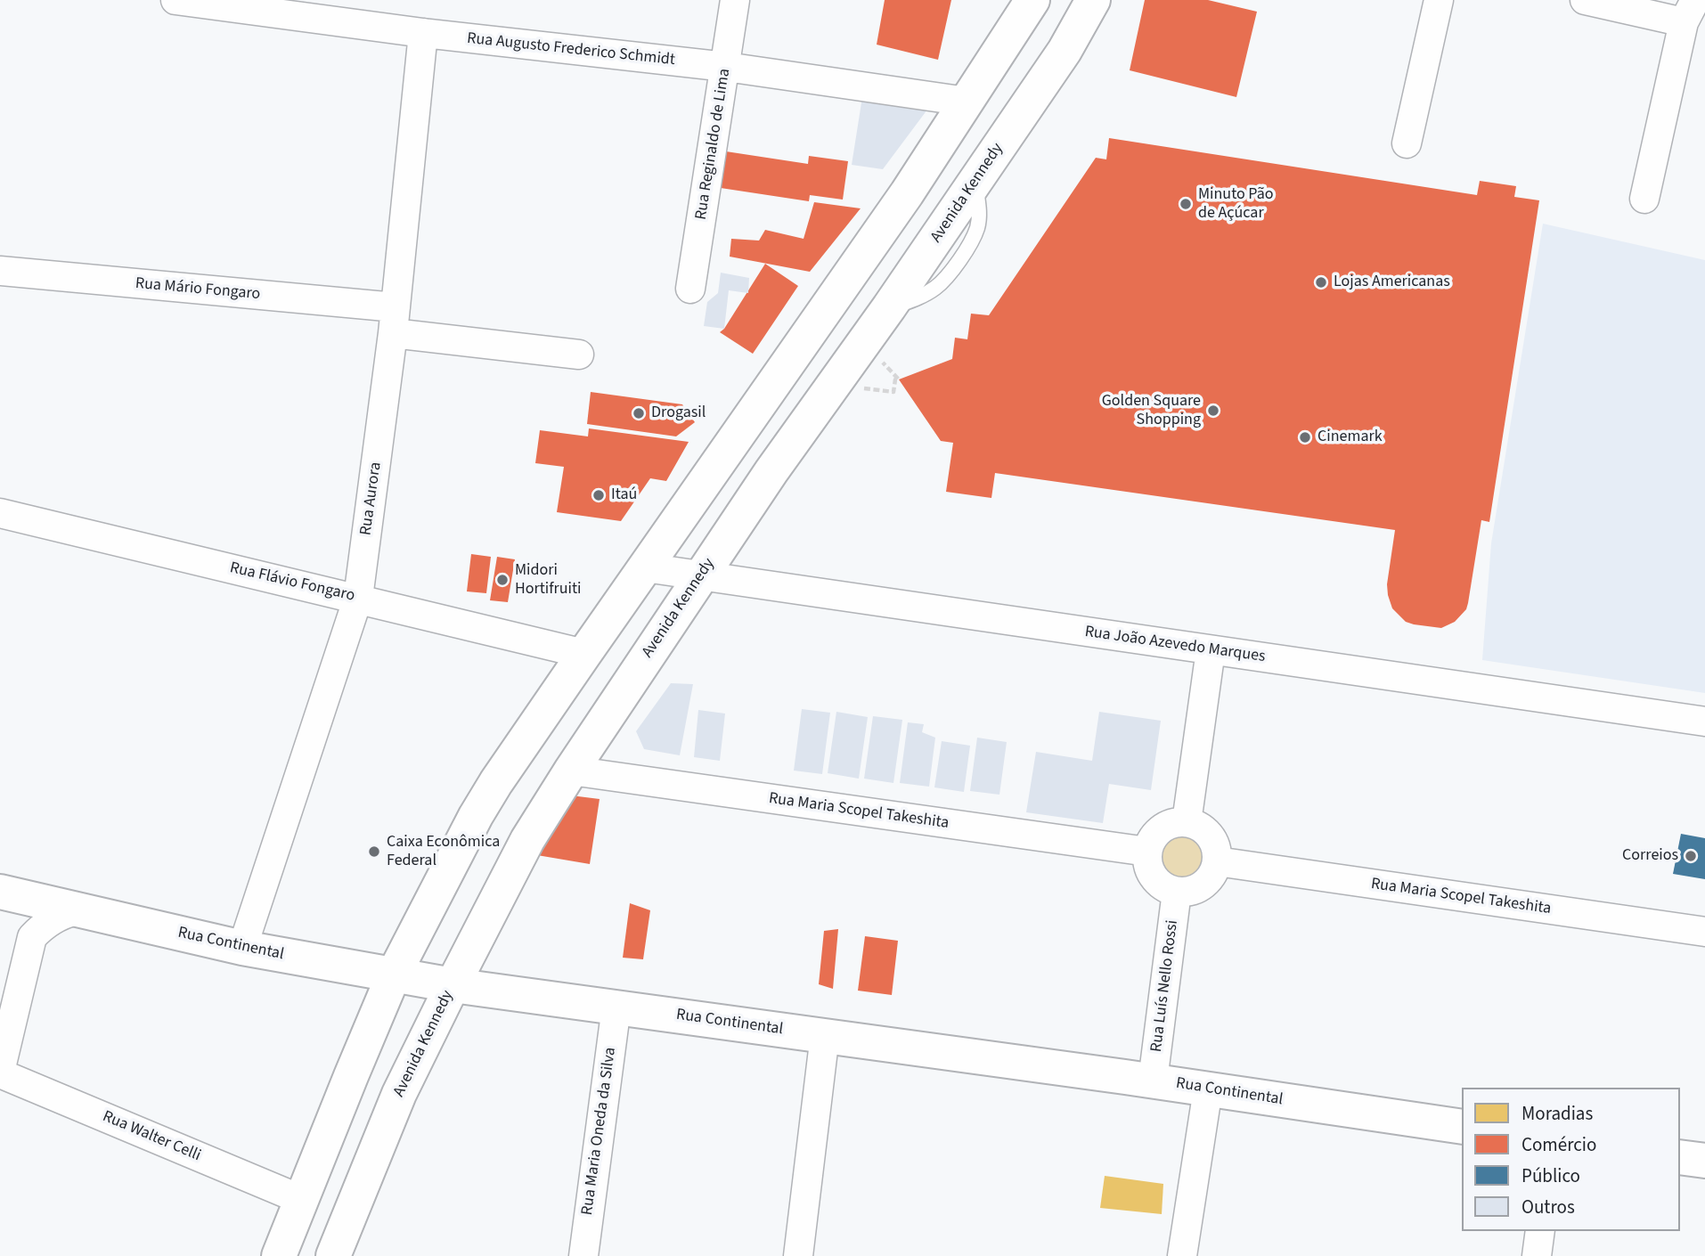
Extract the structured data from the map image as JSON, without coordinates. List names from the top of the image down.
{
  "streets": {
    "main road": ["Avenida Kennedy", "Rua Continental"],
    "street": [
      "Rua Augusto Frederico Schmidt",
      "Rua Reginaldo de Lima",
      "Rua Mário Fongaro",
      "Rua Aurora",
      "Rua Flávio Fongaro",
      "Rua João Azevedo Marques",
      "Rua Maria Scopel Takeshita",
      "Rua Luís Nello Rossi",
      "Rua Maria Oneda da Silva",
      "Rua Walter Celli"
    ]
  },
  "crossings": [
    ["Rua Augusto Frederico Schmidt", "Rua Reginaldo de Lima"],
    ["Rua Augusto Frederico Schmidt", "Rua Aurora"],
    ["Avenida Kennedy", "Rua João Azevedo Marques"],
    ["Avenida Kennedy", "Rua Maria Scopel Takeshita"],
    ["Avenida Kennedy", "Rua Continental"],
    ["Rua Mário Fongaro", "Rua Aurora"],
    ["Rua Aurora", "Rua Flávio Fongaro"],
    ["Rua Aurora", "Rua Continental"],
    ["Rua Maria Scopel Takeshita", "Rua Luís Nello Rossi"],
    ["Rua Continental", "Rua Luís Nello Rossi"],
    ["Rua Continental", "Rua Maria Oneda da Silva"]
  ],
  "places": [
    "Minuto Pão de Açúcar",
    "Lojas Americanas",
    "Golden Square Shopping",
    "Drogasil",
    "Cinemark",
    "Itaú",
    "Midori Hortifruiti",
    "Caixa Econômica Federal",
    "Correios"
  ],
  "legend": [
    "Moradias",
    "Comércio",
    "Público",
    "Outros"
  ]
}
